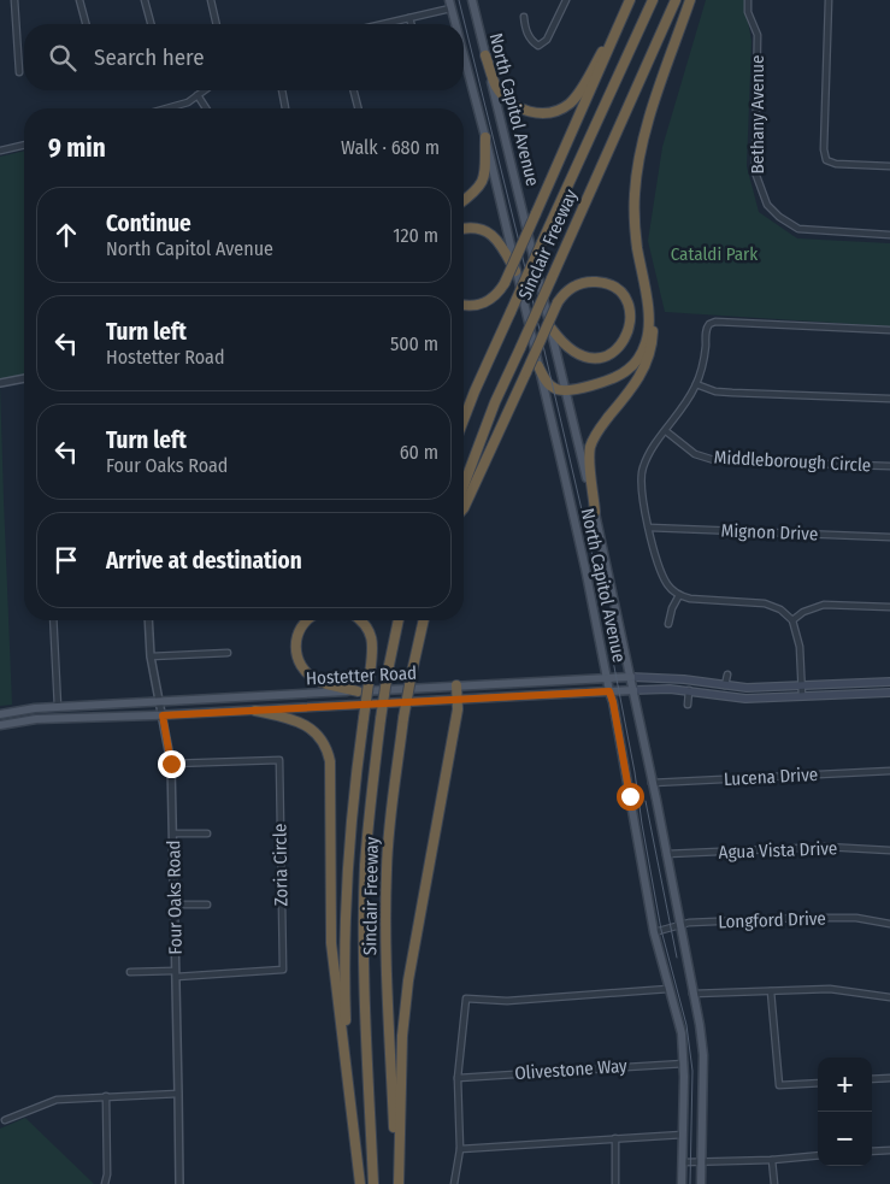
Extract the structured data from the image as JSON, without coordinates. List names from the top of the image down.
{
  "streets": {
    "highway": ["Sinclair Freeway"],
    "main road": ["North Capitol Avenue", "Hostetter Road"],
    "street": [
      "Bethany Avenue",
      "Middleborough Circle",
      "Mignon Drive",
      "Lucena Drive",
      "Agua Vista Drive",
      "Zoria Circle",
      "Four Oaks Road",
      "Longford Drive",
      "Olivestone Way"
    ]
  },
  "crossings": [
    ["North Capitol Avenue", "Hostetter Road"],
    ["North Capitol Avenue", "Lucena Drive"],
    ["North Capitol Avenue", "Agua Vista Drive"],
    ["North Capitol Avenue", "Longford Drive"],
    ["North Capitol Avenue", "Olivestone Way"],
    ["Hostetter Road", "Four Oaks Road"],
    ["Zoria Circle", "Four Oaks Road"]
  ],
  "parks": ["Cataldi Park"],
  "page": {
    "search": "Search here",
    "heading": ["9 min", "Walk · 680 m"],
    "list": [
      ["Continue", "North Capitol Avenue", "120 m"],
      ["Turn left", "Hostetter Road", "500 m"],
      ["Turn left", "Four Oaks Road", "60 m"],
      "Arrive at destination"
    ],
    "map_buttons": ["+", "−"]
  }
}
